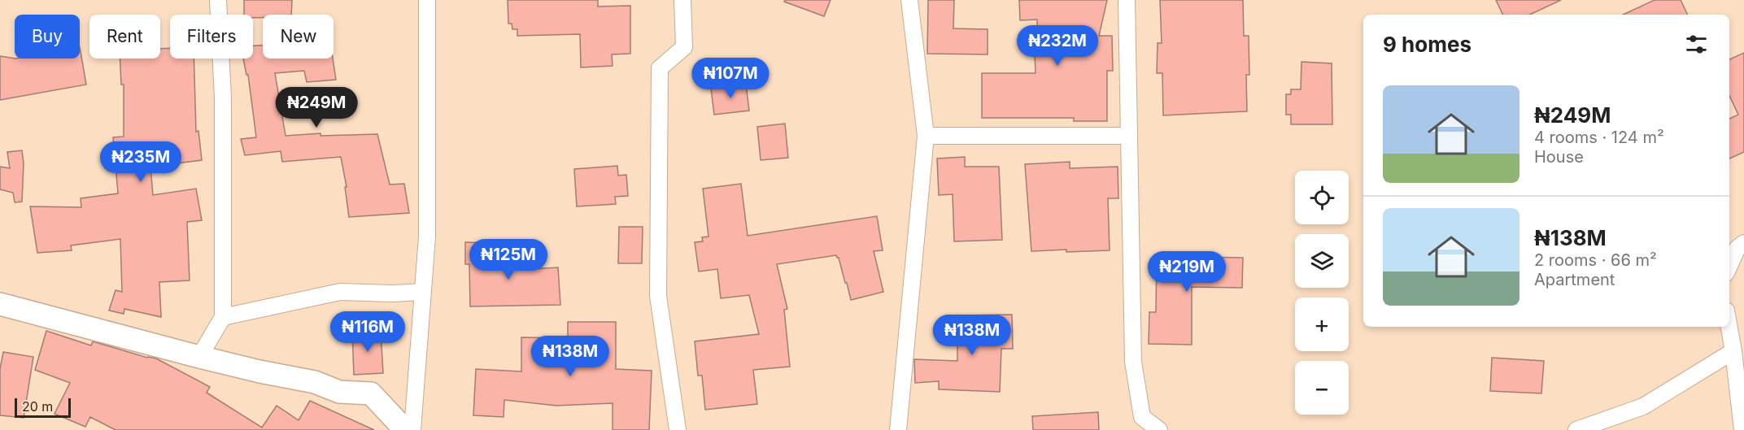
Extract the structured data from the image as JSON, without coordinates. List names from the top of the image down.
{
  "scale_bar": "20 m",
  "page": {
    "chip": [
      "Buy",
      "Rent",
      "Filters",
      "New"
    ],
    "heading": "9 homes",
    "price": [
      "₦232M",
      "₦107M",
      "₦249M",
      "₦235M",
      "₦125M",
      "₦219M",
      "₦116M",
      "₦138M",
      "₦138M"
    ],
    "list": [
      {
        "name": "₦249M",
        "note": "4 rooms · 124 m² · House"
      },
      {
        "name": "₦138M",
        "note": "2 rooms · 66 m² · Apartment"
      }
    ],
    "map_buttons": ["+", "−"],
    "scale": "20 m"
  }
}
